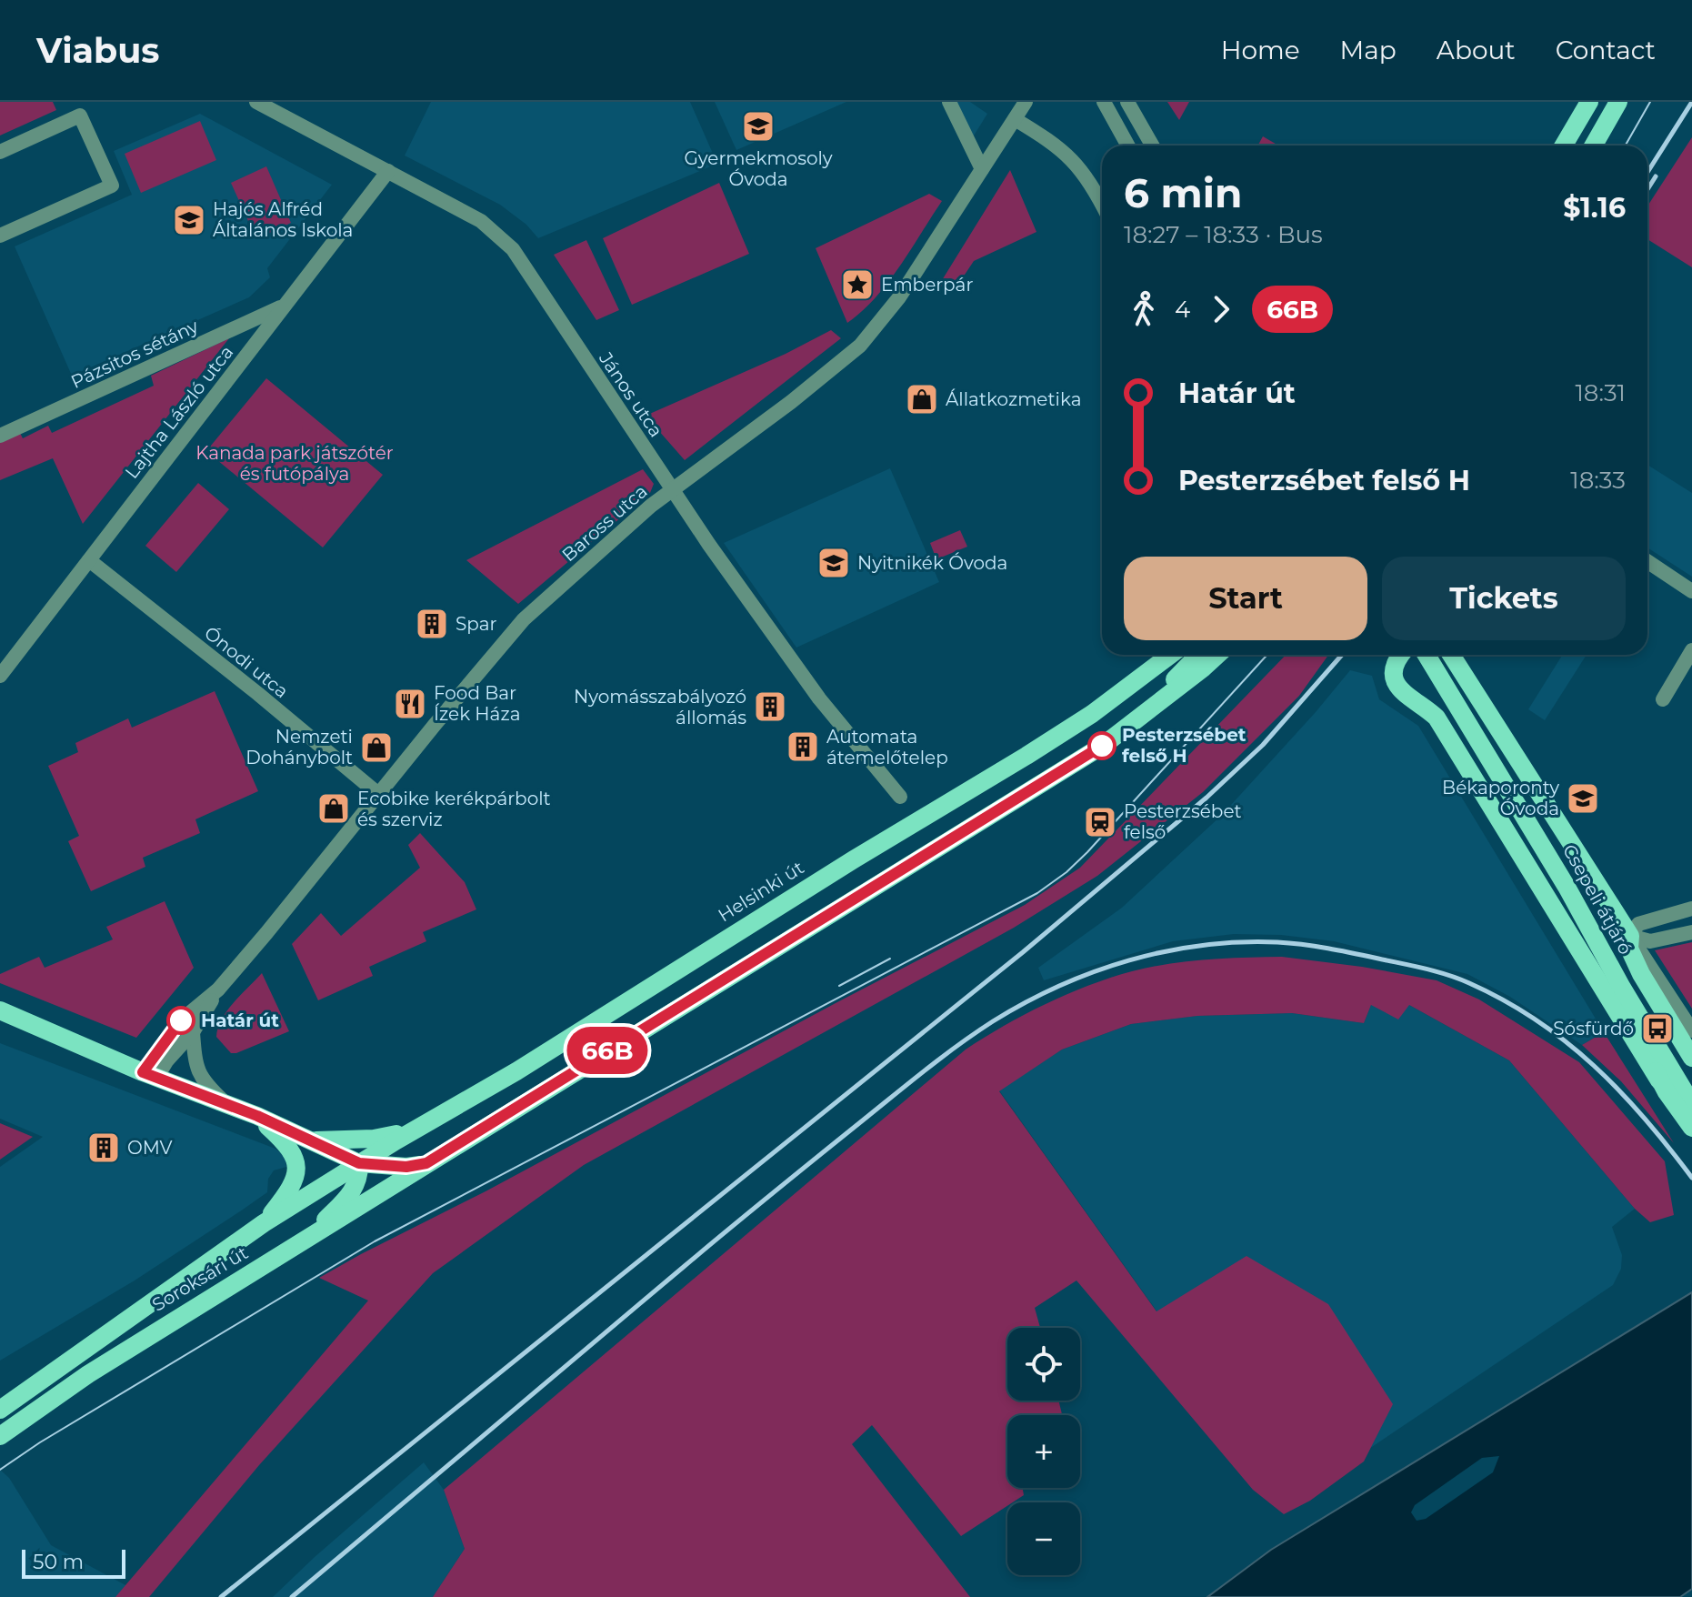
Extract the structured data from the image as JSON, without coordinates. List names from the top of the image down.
{
  "streets": {
    "main road": ["Helsinki út", "Csepeli átjáró", "Soroksári út"],
    "street": [
      "Pázsitos sétány",
      "János utca",
      "Lajtha László utca",
      "Baross utca",
      "Ónodi utca"
    ]
  },
  "crossings": [
    ["Pázsitos sétány", "Lajtha László utca"],
    ["János utca", "Lajtha László utca"],
    ["János utca", "Baross utca"],
    ["Lajtha László utca", "Ónodi utca"],
    ["Baross utca", "Ónodi utca"],
    ["Helsinki út", "Soroksári út"]
  ],
  "parks": ["Kanada park játszótér és futópálya"],
  "places": {
    "school or university": [
      "Gyermekmosoly Óvoda",
      "Hajós Alfréd Általános Iskola",
      "Nyitnikék Óvoda",
      "Békaporonty Óvoda"
    ],
    "place": ["Emberpár"],
    "shop": ["Állatkozmetika", "Nemzeti Dohánybolt", "Ecobike kerékpárbolt és szerviz"],
    "building": [
      "Spar",
      "Nyomásszabályozó állomás",
      "Automata átemelőtelep",
      "OMV"
    ],
    "restaurant": ["Food Bar Ízek Háza"],
    "other": ["Pesterzsébet felső H", "Határ út"],
    "station": ["Pesterzsébet felső"],
    "bus stop": ["Sósfürdő"]
  },
  "lines": ["bus line 66B"],
  "scale_bar": "50 m",
  "page": {
    "header": "Viabus",
    "nav": [
      "Home",
      "Map",
      "About",
      "Contact"
    ],
    "on_map": "66B",
    "heading": ["6 min", "18:27 – 18:33 · Bus", "$1.16"],
    "legs": ["4", "66B"],
    "list": [
      {
        "name": "Határ út",
        "value": "18:31"
      },
      {
        "name": "Pesterzsébet felső H",
        "value": "18:33"
      }
    ],
    "buttons": ["Start", "Tickets"],
    "map_buttons": ["+", "−"],
    "scale": "50 m"
  }
}
